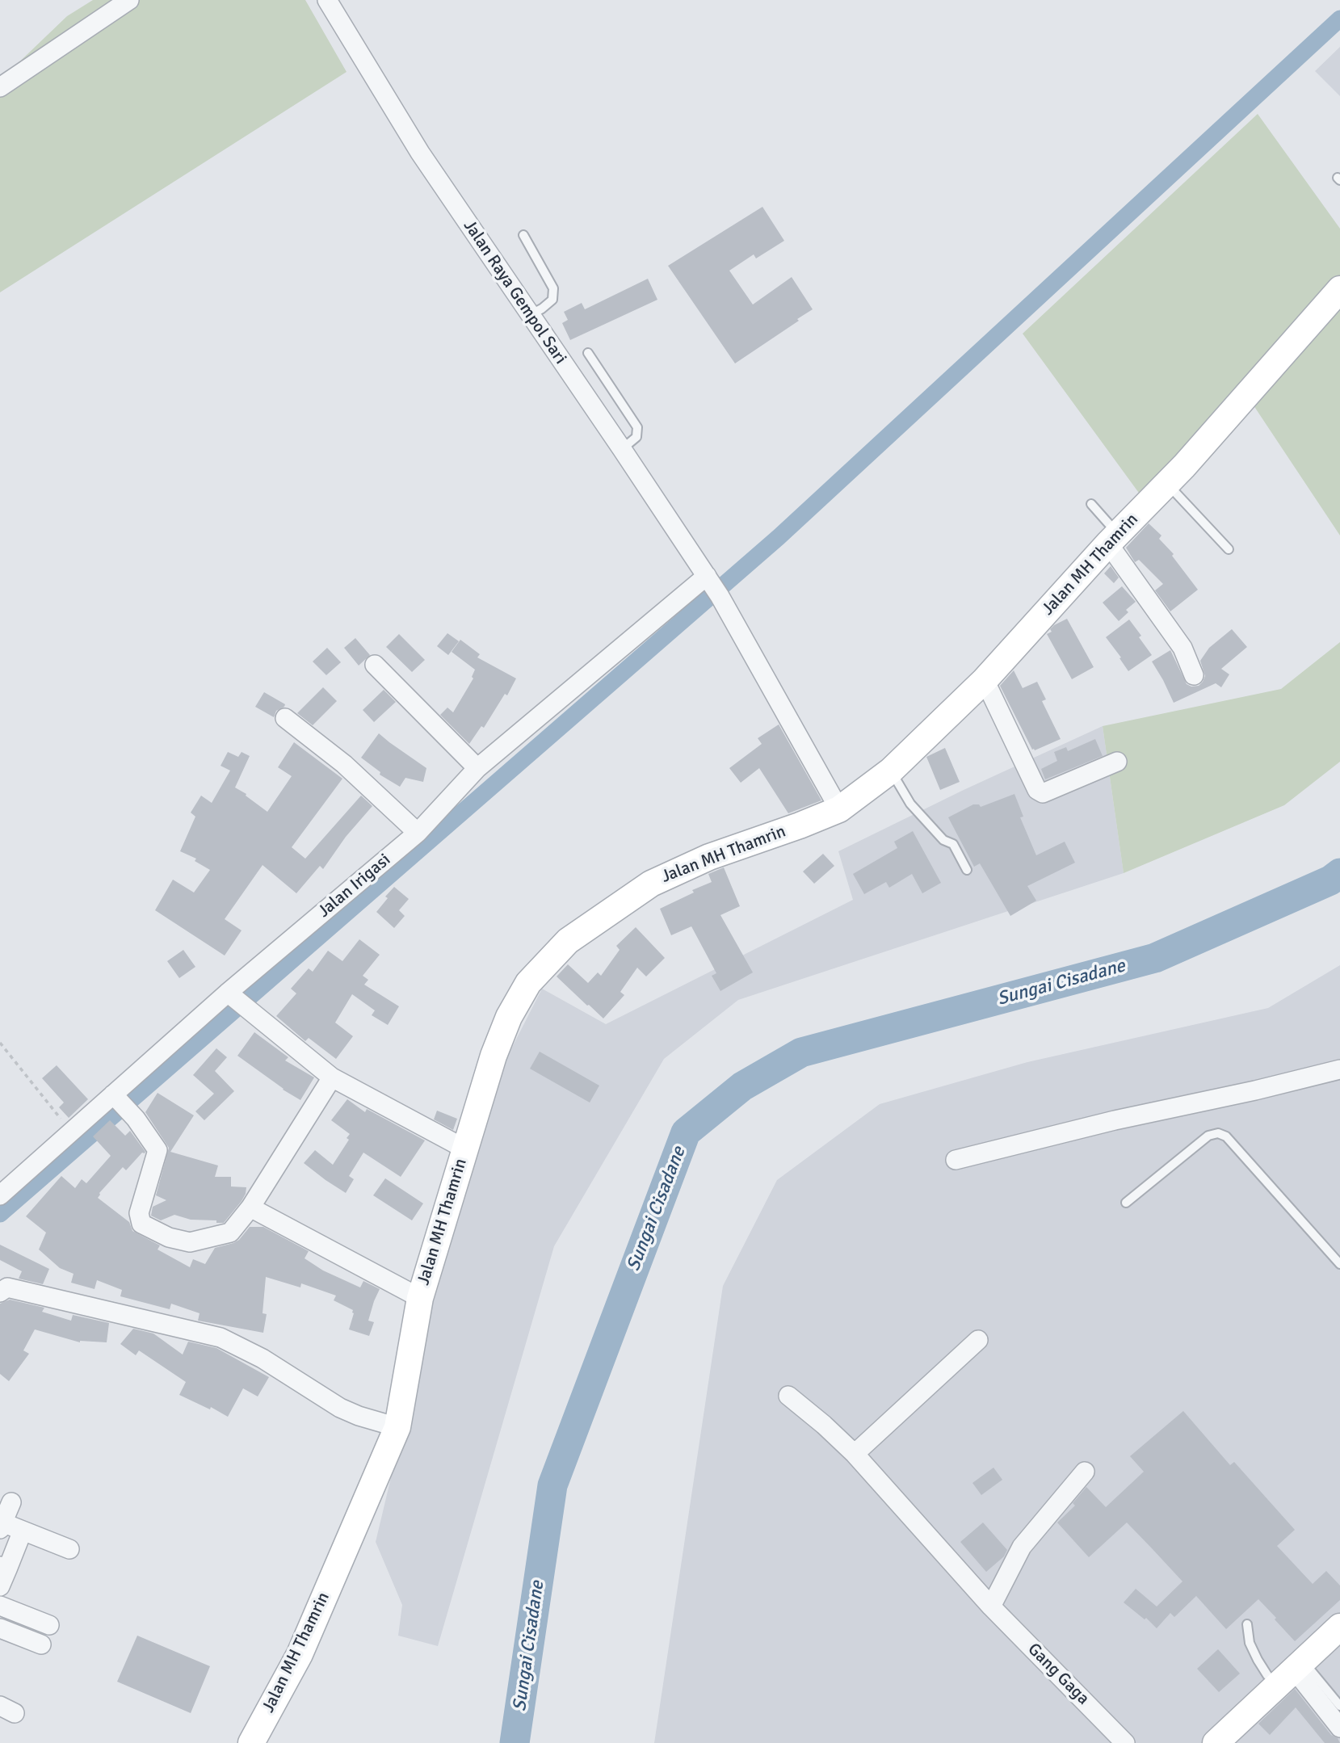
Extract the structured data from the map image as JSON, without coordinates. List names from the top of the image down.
{
  "streets": {
    "street": [
      "Jalan Raya Gempol Sari",
      "Jalan MH Thamrin",
      "Jalan Irigasi",
      "Gang Gaga"
    ]
  },
  "crossings": [
    ["Jalan Raya Gempol Sari", "Jalan MH Thamrin"],
    ["Jalan Raya Gempol Sari", "Jalan Irigasi"]
  ],
  "water": ["Sungai Cisadane"]
}
